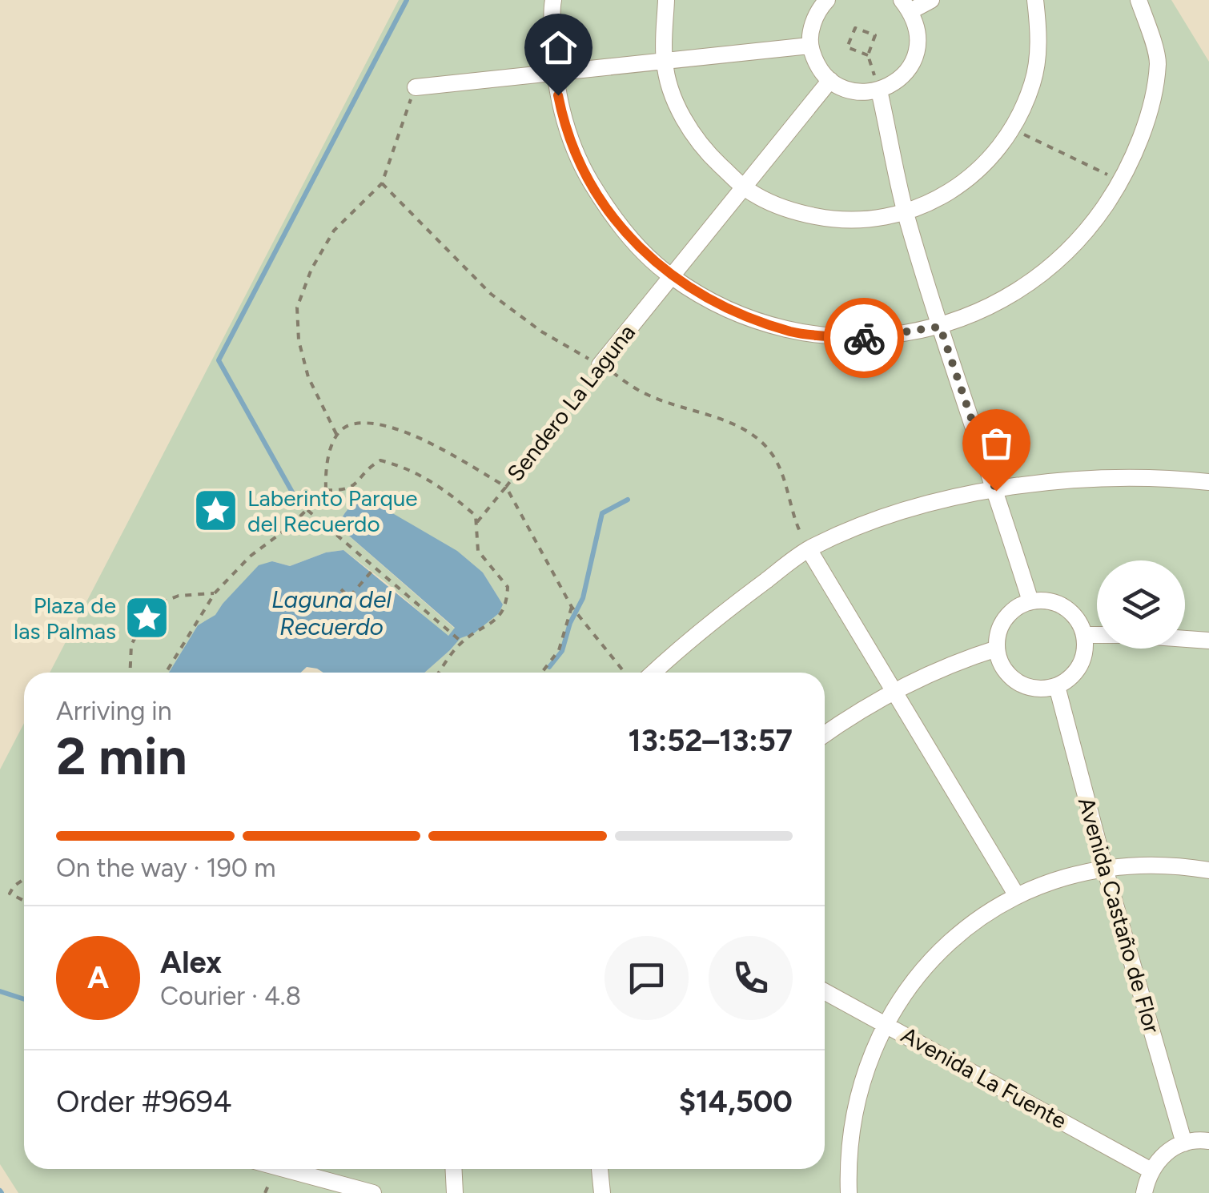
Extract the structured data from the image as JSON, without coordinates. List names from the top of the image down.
{
  "streets": {
    "lane": ["Sendero La Laguna", "Avenida Castaño de Flor", "Avenida La Fuente"]
  },
  "water": ["Laguna del Recuerdo"],
  "places": {
    "place": ["Laberinto Parque del Recuerdo", "Plaza de las Palmas"]
  },
  "page": {
    "heading": ["2 min", "Arriving in", "13:52–13:57"],
    "panel": [
      "Alex",
      "Courier · 4.8",
      "Order #9694",
      "$14,500"
    ],
    "bar": "On the way · 190 m",
    "round": "A"
  }
}
